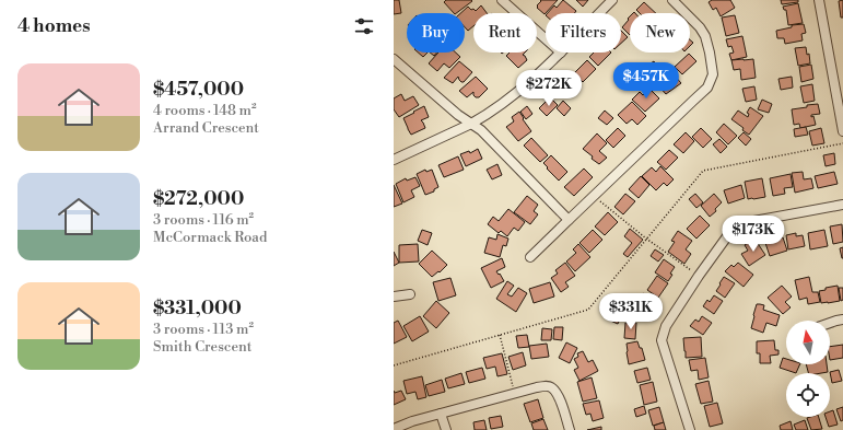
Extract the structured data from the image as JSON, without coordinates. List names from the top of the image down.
{
  "north": "top",
  "page": {
    "heading": "4 homes",
    "chip": [
      "Buy",
      "Rent",
      "Filters",
      "New"
    ],
    "list": [
      {
        "name": "$457,000",
        "note": "4 rooms · 148 m² · Arrand Crescent"
      },
      {
        "name": "$272,000",
        "note": "3 rooms · 116 m² · McCormack Road"
      },
      {
        "name": "$331,000",
        "note": "3 rooms · 113 m² · Smith Crescent"
      }
    ],
    "price": [
      "$457K",
      "$272K",
      "$173K",
      "$331K"
    ]
  }
}
